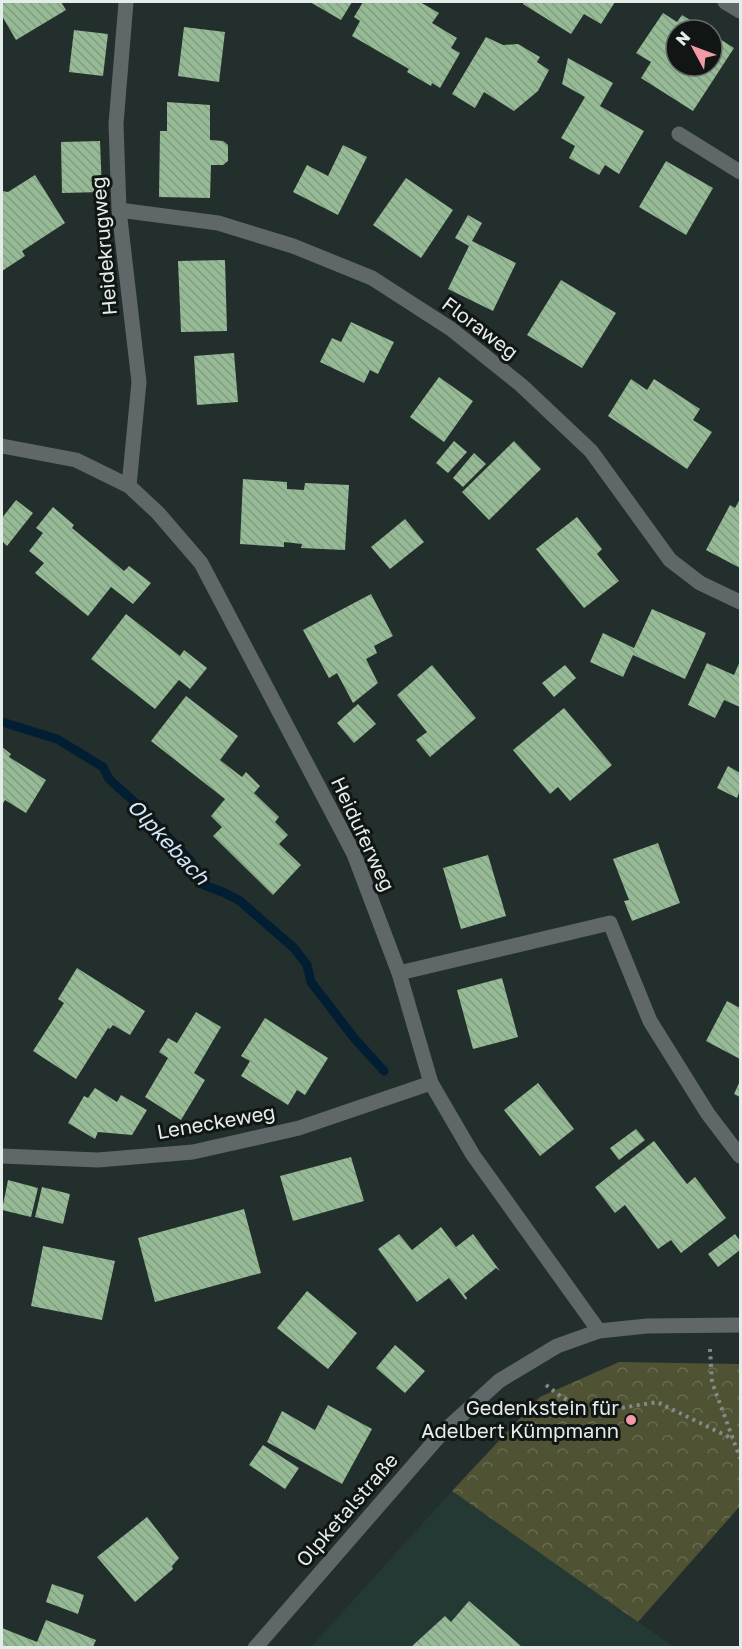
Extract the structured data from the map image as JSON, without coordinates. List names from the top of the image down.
{
  "streets": {
    "street": [
      "Heidekrugweg",
      "Floraweg",
      "Heiduferweg",
      "Leneckeweg",
      "Olpketalstraße"
    ]
  },
  "crossings": [
    ["Heidekrugweg", "Floraweg"],
    ["Heidekrugweg", "Heiduferweg"],
    ["Heiduferweg", "Leneckeweg"],
    ["Heiduferweg", "Olpketalstraße"]
  ],
  "water": ["Olpkebach"],
  "places": ["Gedenkstein für Adelbert Kümpmann"],
  "north": "top left"
}
